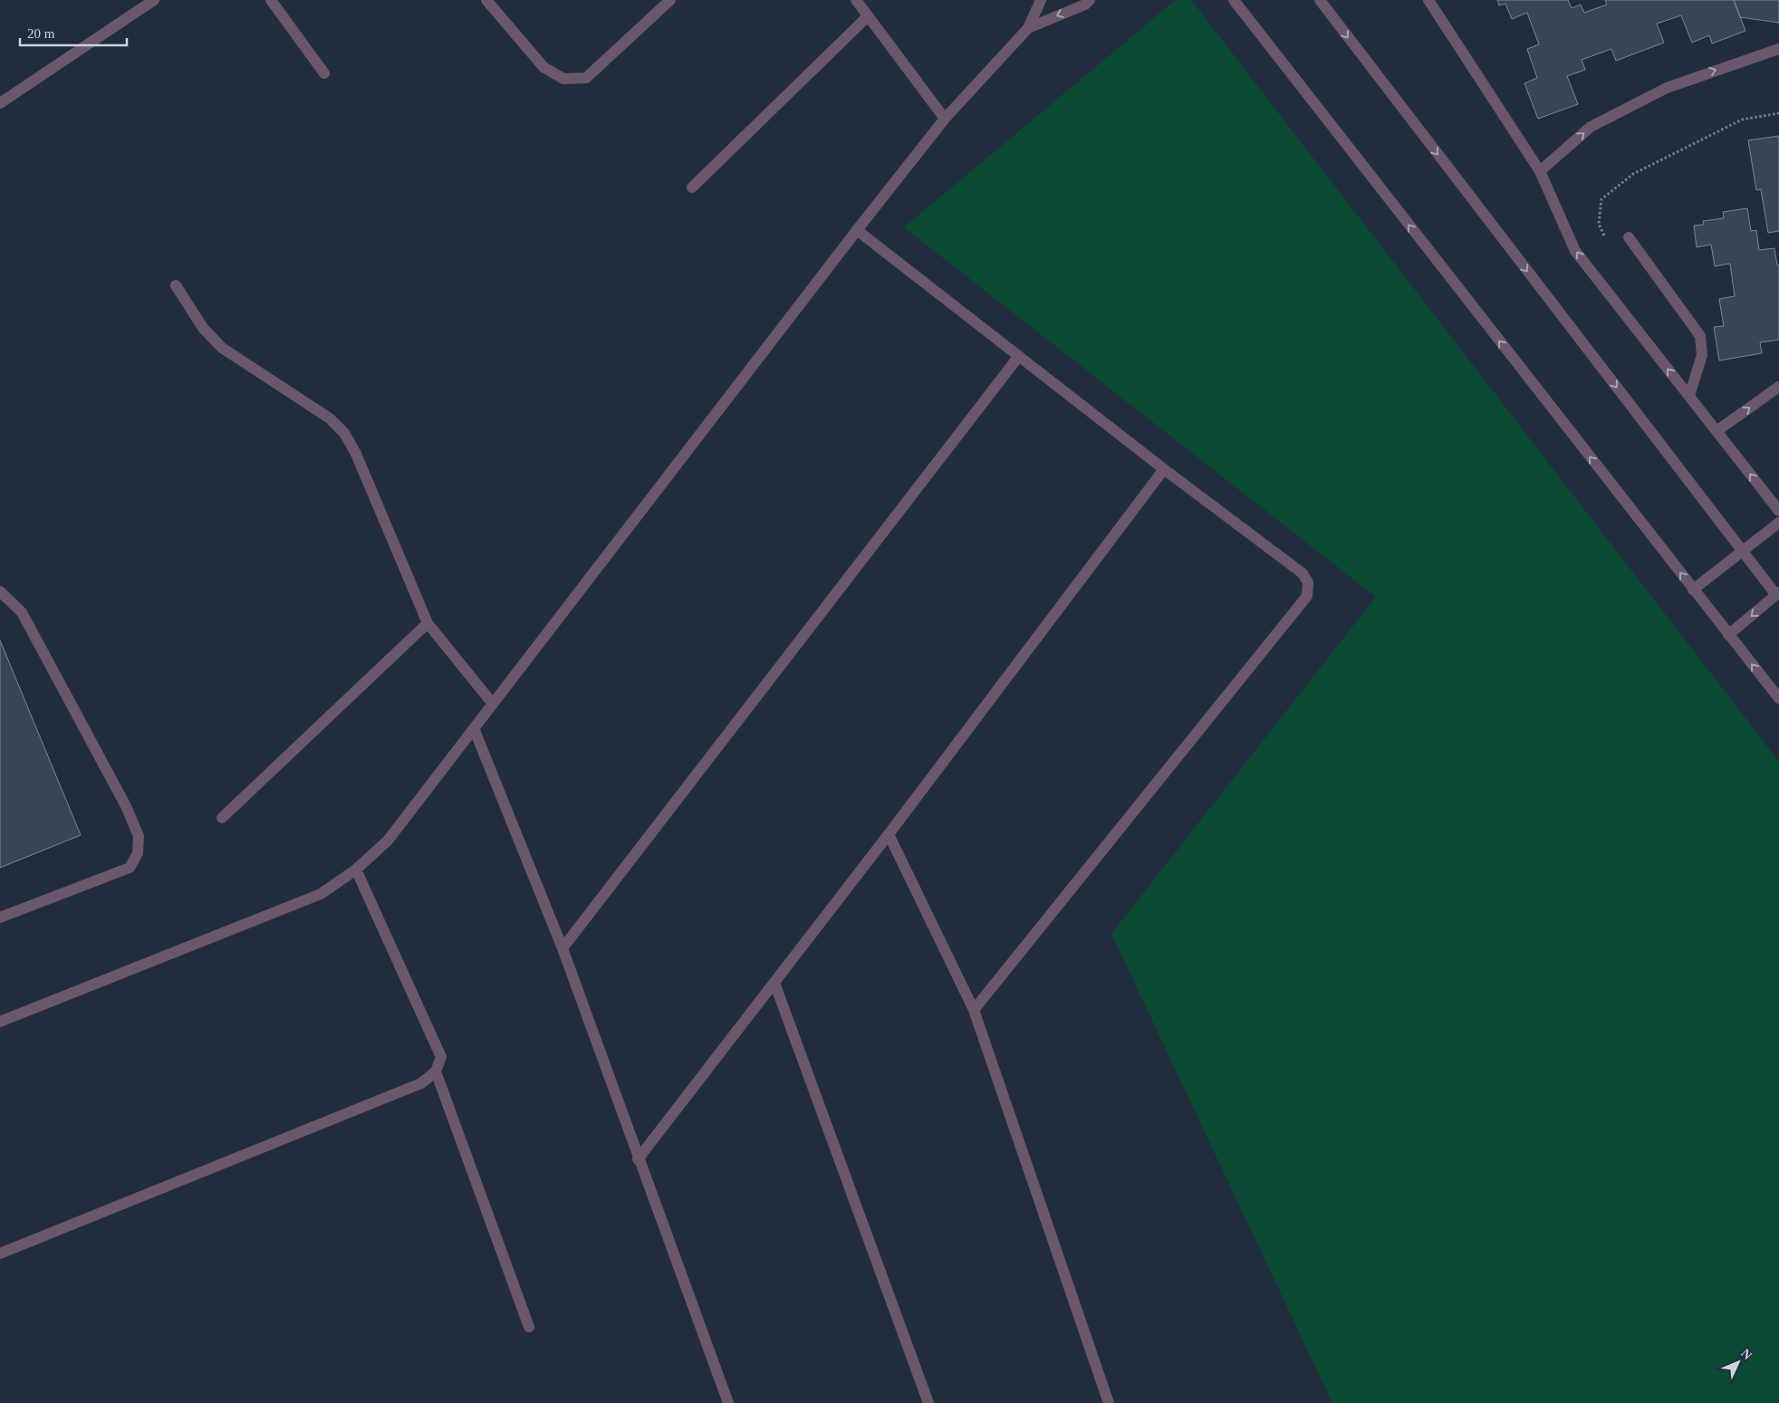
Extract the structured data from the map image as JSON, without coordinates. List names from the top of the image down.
{
  "scale_bar": "20 m",
  "north": "top right"
}
